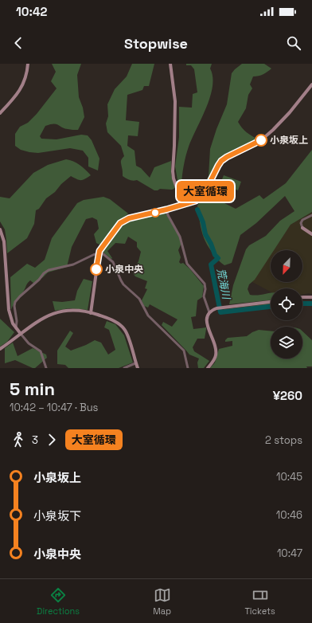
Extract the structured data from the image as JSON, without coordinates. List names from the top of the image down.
{
  "water": ["荒海川"],
  "places": ["小泉坂上", "小泉中央"],
  "lines": ["bus line 大室循環"],
  "north": "bottom left",
  "page": {
    "status": "10:42",
    "header": "Stopwise",
    "on_map": "大室循環",
    "heading": ["5 min", "10:42 – 10:47 · Bus", "¥260"],
    "legs": ["3", "大室循環", "2 stops"],
    "list": [
      {
        "name": "小泉坂上",
        "value": "10:45"
      },
      {
        "name": "小泉坂下",
        "value": "10:46"
      },
      {
        "name": "小泉中央",
        "value": "10:47"
      }
    ],
    "tabs": ["Directions", "Map", "Tickets"]
  }
}
